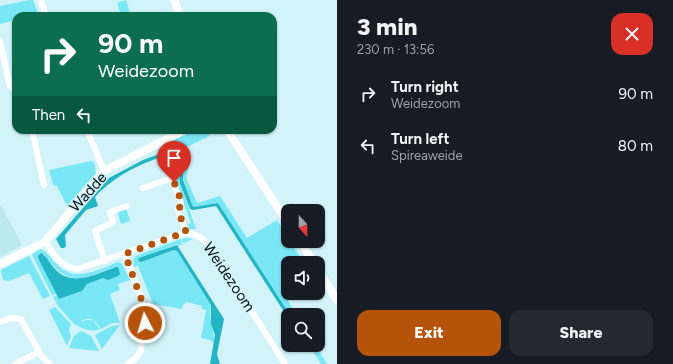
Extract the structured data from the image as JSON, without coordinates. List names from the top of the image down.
{
  "streets": {
    "street": ["Wadde", "Weidezoom"]
  },
  "crossings": [
    ["Wadde", "Weidezoom"]
  ],
  "north": "bottom",
  "page": {
    "heading": ["3 min", "230 m · 13:56"],
    "turn": ["90 m", "Weidezoom"],
    "list": [
      {
        "name": "Turn right",
        "note": "Weidezoom",
        "value": "90 m"
      },
      {
        "name": "Turn left",
        "note": "Spireaweide",
        "value": "80 m"
      }
    ],
    "then": "Then",
    "buttons": ["Exit", "Share"]
  }
}
